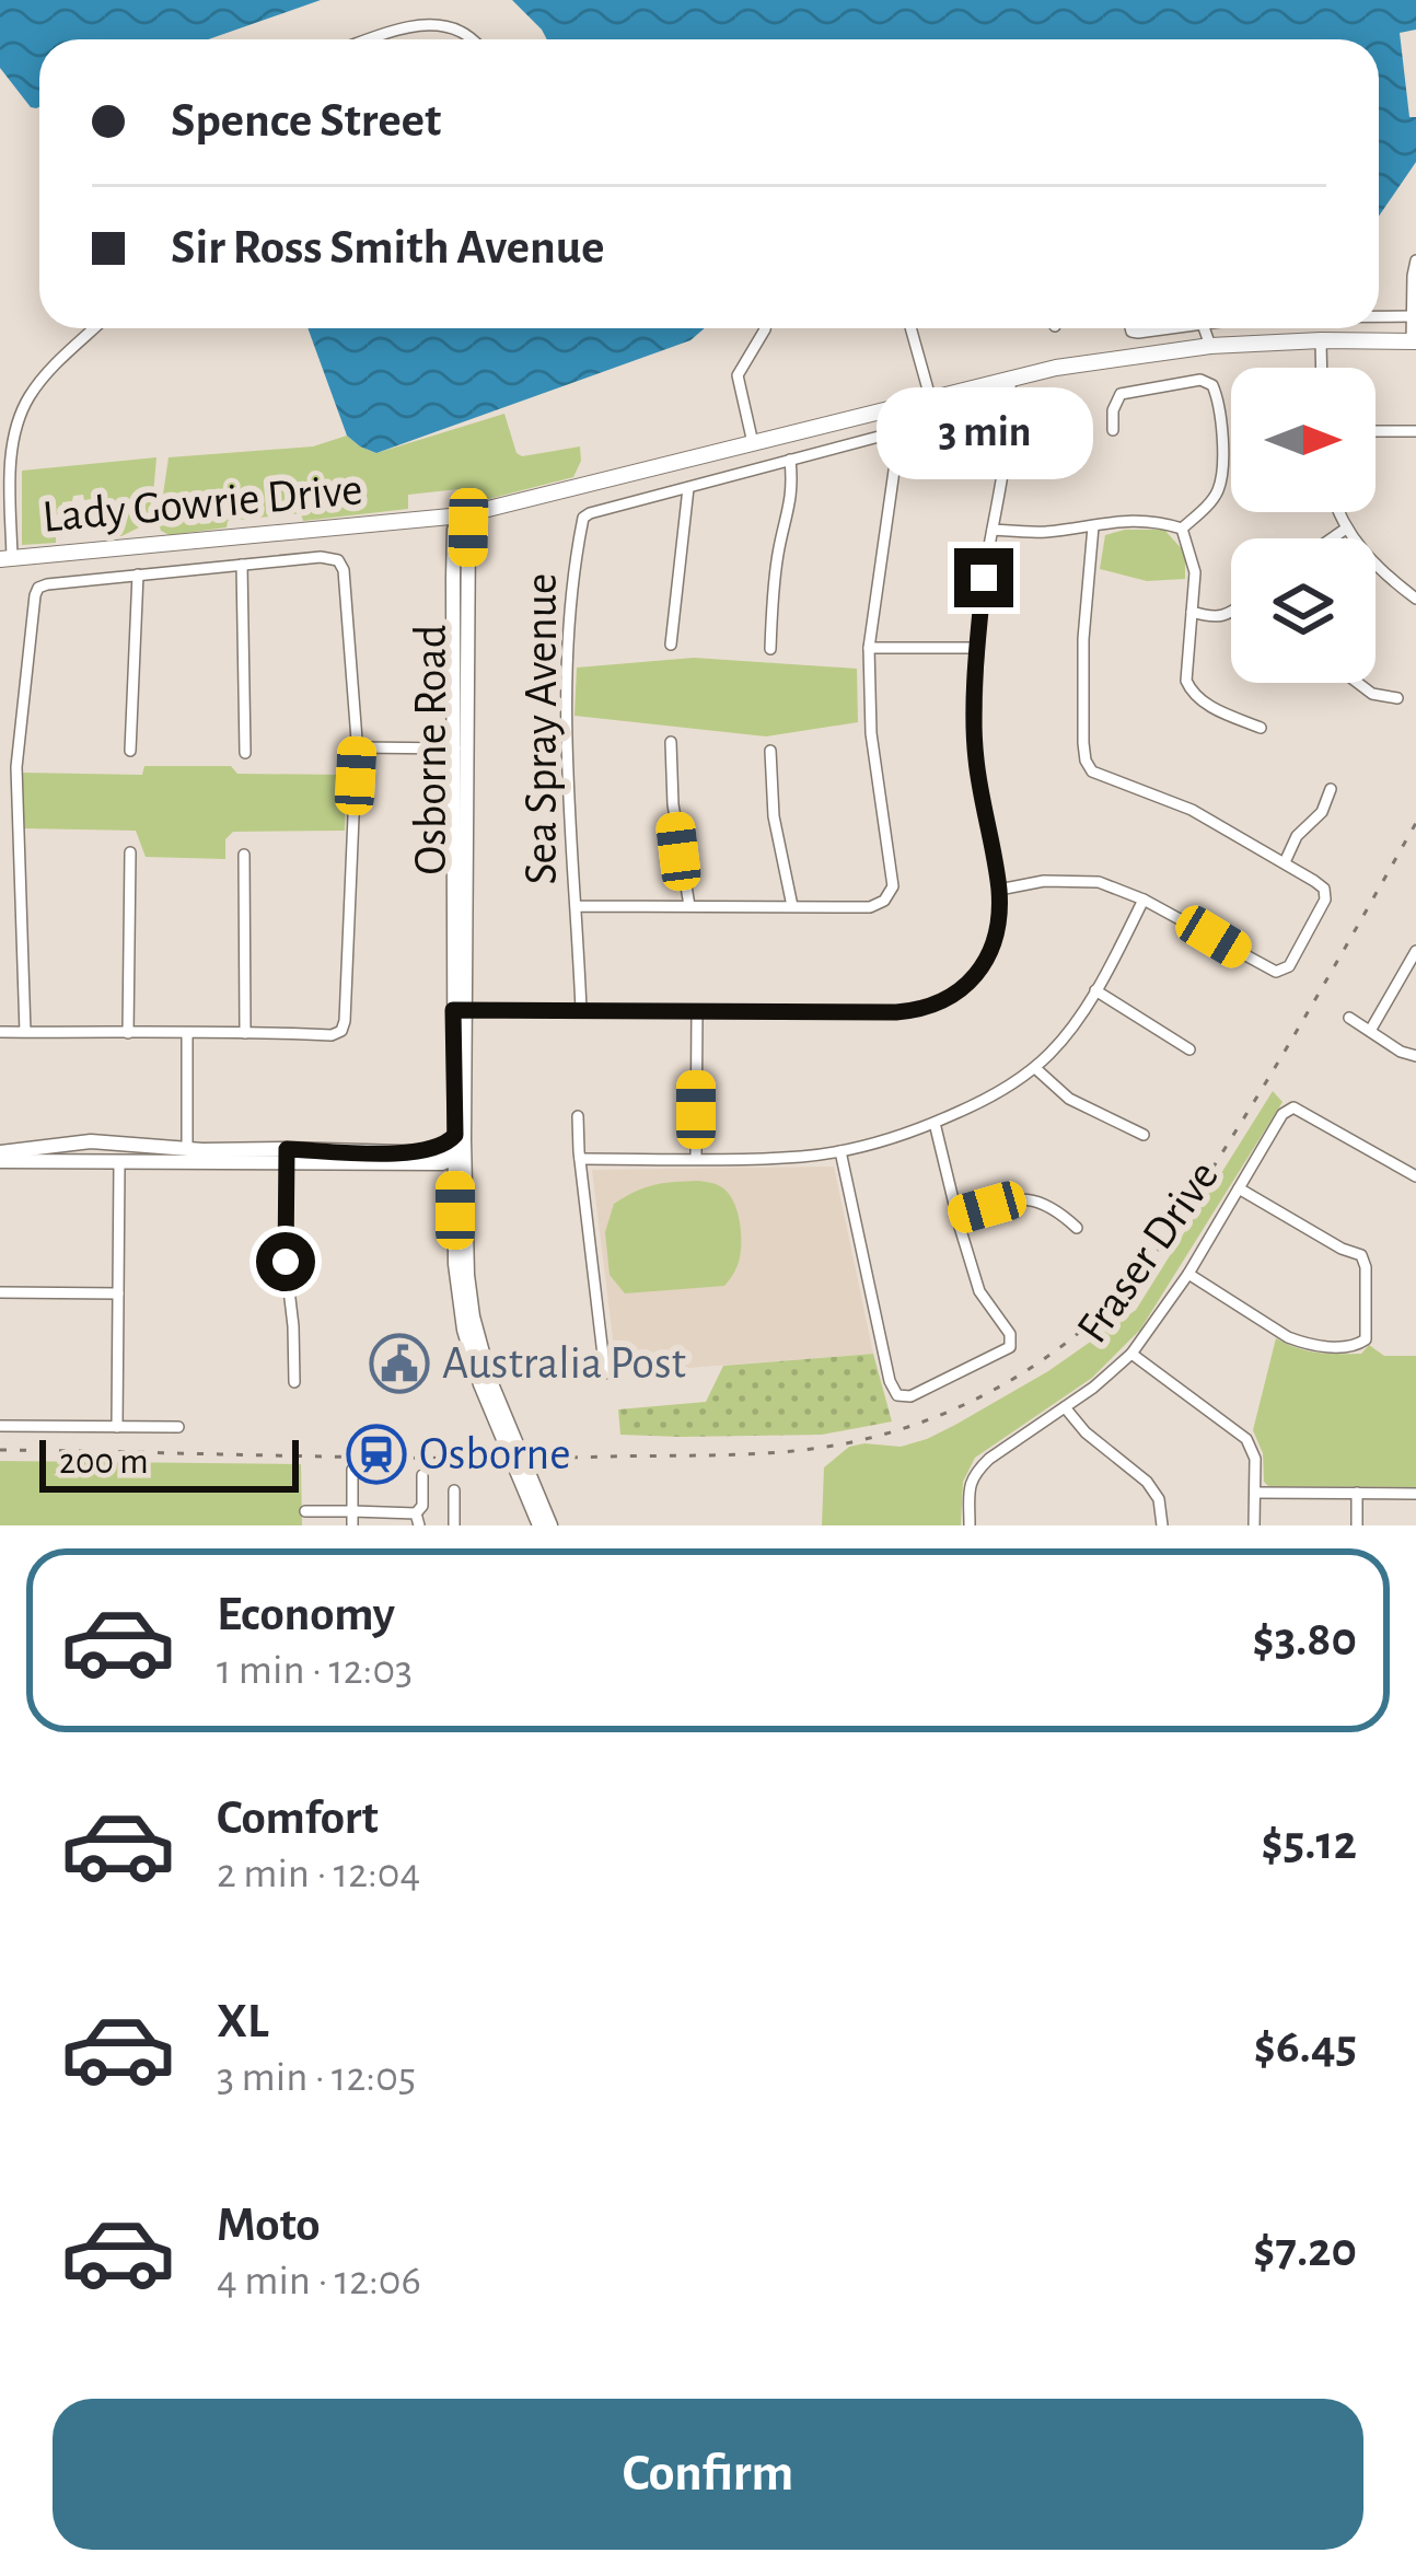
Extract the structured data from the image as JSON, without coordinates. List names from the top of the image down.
{
  "streets": {
    "main road": ["Lady Gowrie Drive"],
    "street": ["Sea Spray Avenue", "Osborne Road", "Fraser Drive"]
  },
  "crossings": [
    ["Lady Gowrie Drive", "Osborne Road"]
  ],
  "places": {
    "public building": ["Australia Post"],
    "station": ["Osborne"]
  },
  "scale_bar": "200 m",
  "north": "right",
  "page": {
    "banner": ["Spence Street", "Sir Ross Smith Avenue"],
    "bubble": "3 min",
    "scale": "200 m",
    "list": [
      {
        "name": "Economy",
        "note": "1 min · 12:03",
        "value": "$3.80"
      },
      {
        "name": "Comfort",
        "note": "2 min · 12:04",
        "value": "$5.12"
      },
      {
        "name": "XL",
        "note": "3 min · 12:05",
        "value": "$6.45"
      },
      {
        "name": "Moto",
        "note": "4 min · 12:06",
        "value": "$7.20"
      }
    ],
    "buttons": "Confirm"
  }
}
